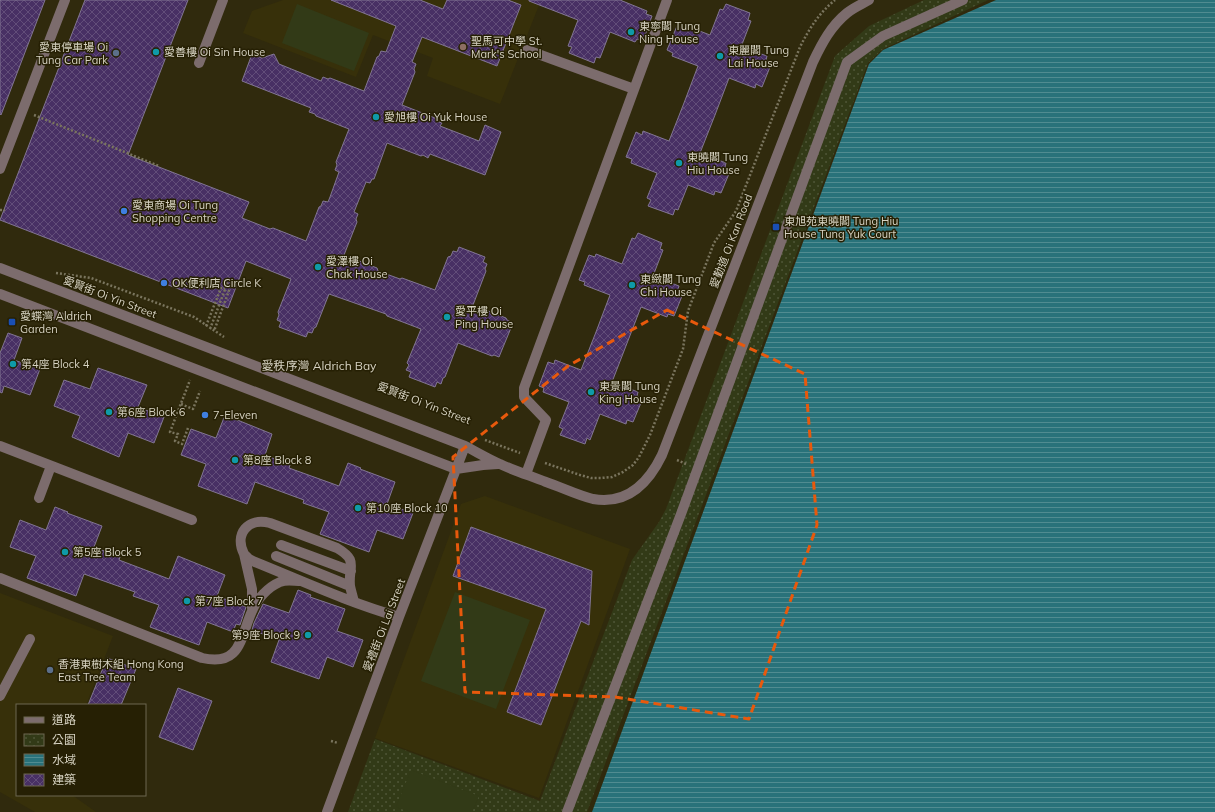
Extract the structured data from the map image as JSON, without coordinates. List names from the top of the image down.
{
  "streets": {
    "street": ["愛勤道 Oi Kan Road", "愛賢街 Oi Yin Street", "愛禮街 Oi Lai Street"]
  },
  "crossings": [
    ["愛勤道 Oi Kan Road", "愛賢街 Oi Yin Street"],
    ["愛賢街 Oi Yin Street", "愛禮街 Oi Lai Street"]
  ],
  "districts": ["愛秩序灣 Aldrich Bay"],
  "places": {
    "other": [
      "東寧閣 Tung Ning House",
      "聖馬可中學 St. Mark's School",
      "愛善樓 Oi Sin House",
      "愛東停車場 Oi Tung Car Park",
      "東麗閣 Tung Lai House",
      "愛旭樓 Oi Yuk House",
      "東曉閣 Tung Hiu House",
      "愛東商場 Oi Tung Shopping Centre",
      "愛澤樓 Oi Chak House",
      "OK便利店 Circle K",
      "東緻閣 Tung Chi House",
      "愛平樓 Oi Ping House",
      "第4座 Block 4",
      "東景閣 Tung King House",
      "第6座 Block 6",
      "7-Eleven",
      "第8座 Block 8",
      "第10座 Block 10",
      "第5座 Block 5",
      "第7座 Block 7",
      "第9座 Block 9",
      "香港東樹木組 Hong Kong East Tree Team"
    ],
    "transit": ["東旭苑東曉閣 Tung Hiu House Tung Yuk Court", "愛蝶灣 Aldrich Garden"]
  },
  "legend": [
    "道路",
    "公園",
    "水域",
    "建築"
  ]
}
